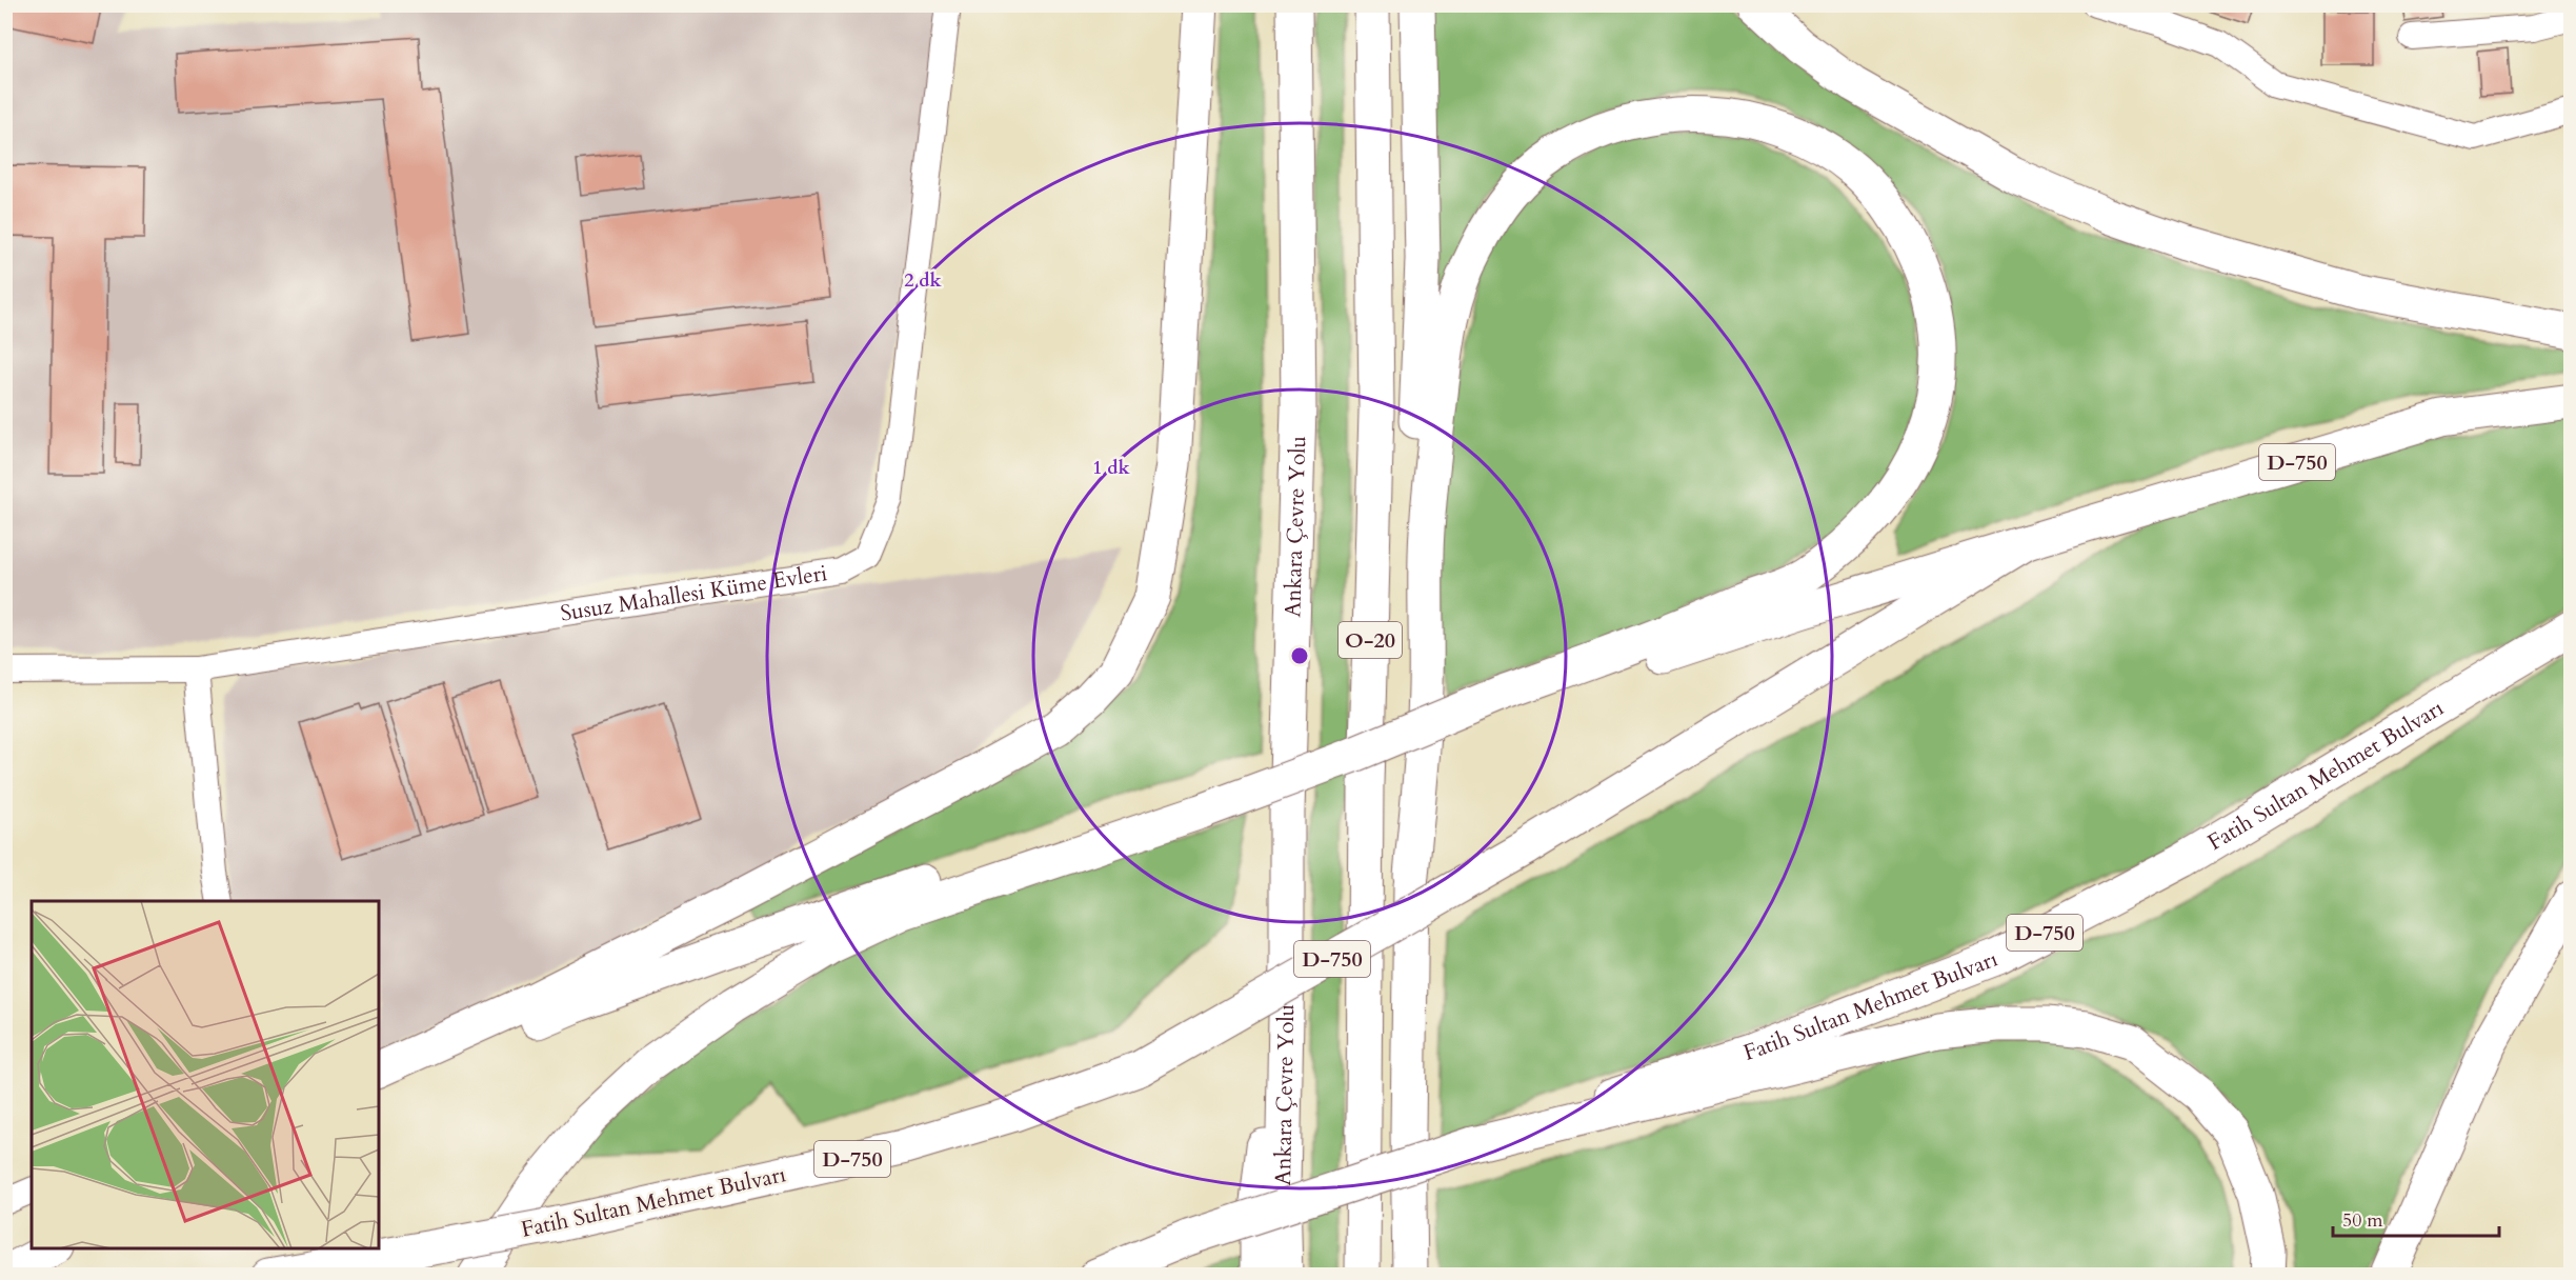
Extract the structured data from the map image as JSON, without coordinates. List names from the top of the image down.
{
  "streets": {
    "highway": [
      "D-750",
      "Ankara Çevre Yolu",
      "O-20",
      "Fatih Sultan Mehmet Bulvarı"
    ],
    "street": ["Susuz Mahallesi Küme Evleri"]
  },
  "crossings": [
    ["D-750", "Fatih Sultan Mehmet Bulvarı"]
  ],
  "scale_bar": "50 m",
  "rings": ["2 dk", "1 dk"]
}
